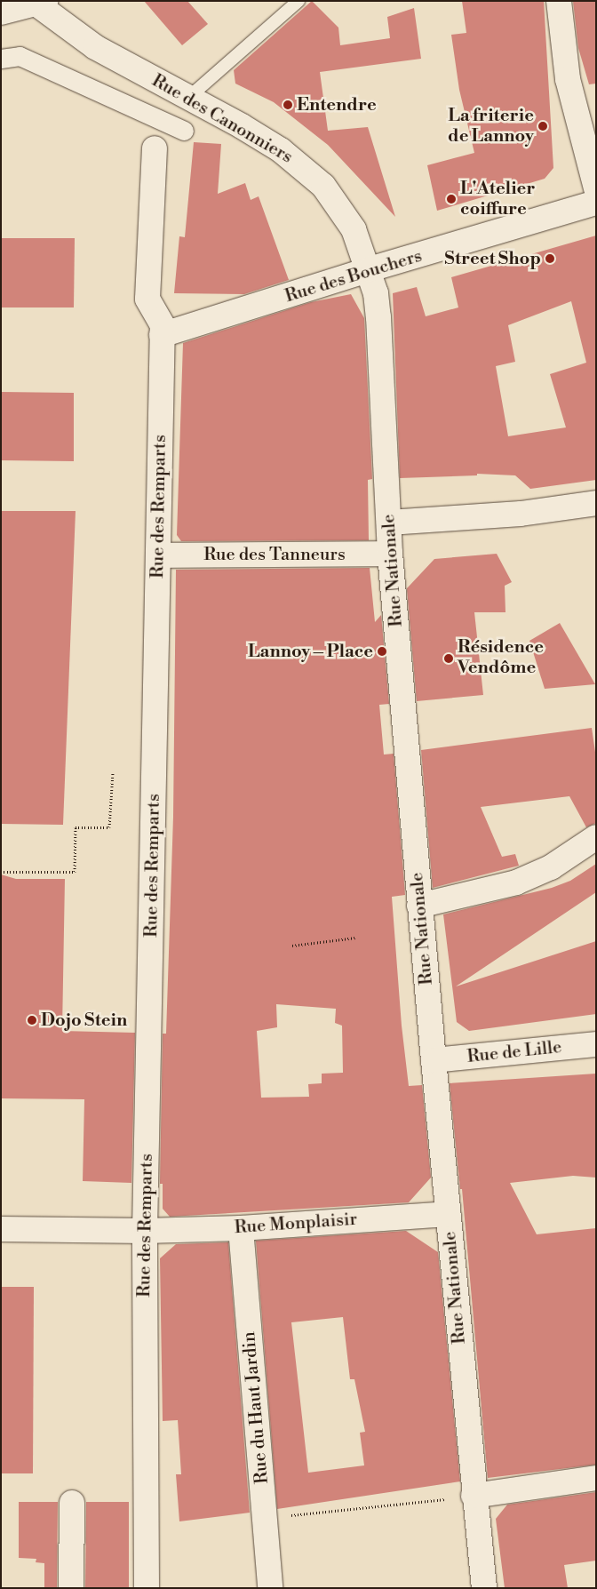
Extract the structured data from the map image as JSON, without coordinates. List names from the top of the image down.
{
  "streets": {
    "street": [
      "Rue des Canonniers",
      "Rue des Bouchers",
      "Rue des Remparts",
      "Rue des Tanneurs",
      "Rue Nationale",
      "Rue de Lille",
      "Rue Monplaisir",
      "Rue du Haut Jardin"
    ]
  },
  "crossings": [
    ["Rue des Canonniers", "Rue des Bouchers"],
    ["Rue des Canonniers", "Rue Nationale"],
    ["Rue des Bouchers", "Rue des Remparts"],
    ["Rue des Bouchers", "Rue Nationale"],
    ["Rue des Remparts", "Rue des Tanneurs"],
    ["Rue des Remparts", "Rue Monplaisir"],
    ["Rue des Tanneurs", "Rue Nationale"],
    ["Rue Nationale", "Rue de Lille"],
    ["Rue Nationale", "Rue Monplaisir"],
    ["Rue Monplaisir", "Rue du Haut Jardin"]
  ],
  "places": [
    "Entendre",
    "La friterie de Lannoy",
    "L'Atelier coiffure",
    "Street Shop",
    "Lannoy – Place",
    "Résidence Vendôme",
    "Dojo Stein"
  ]
}
